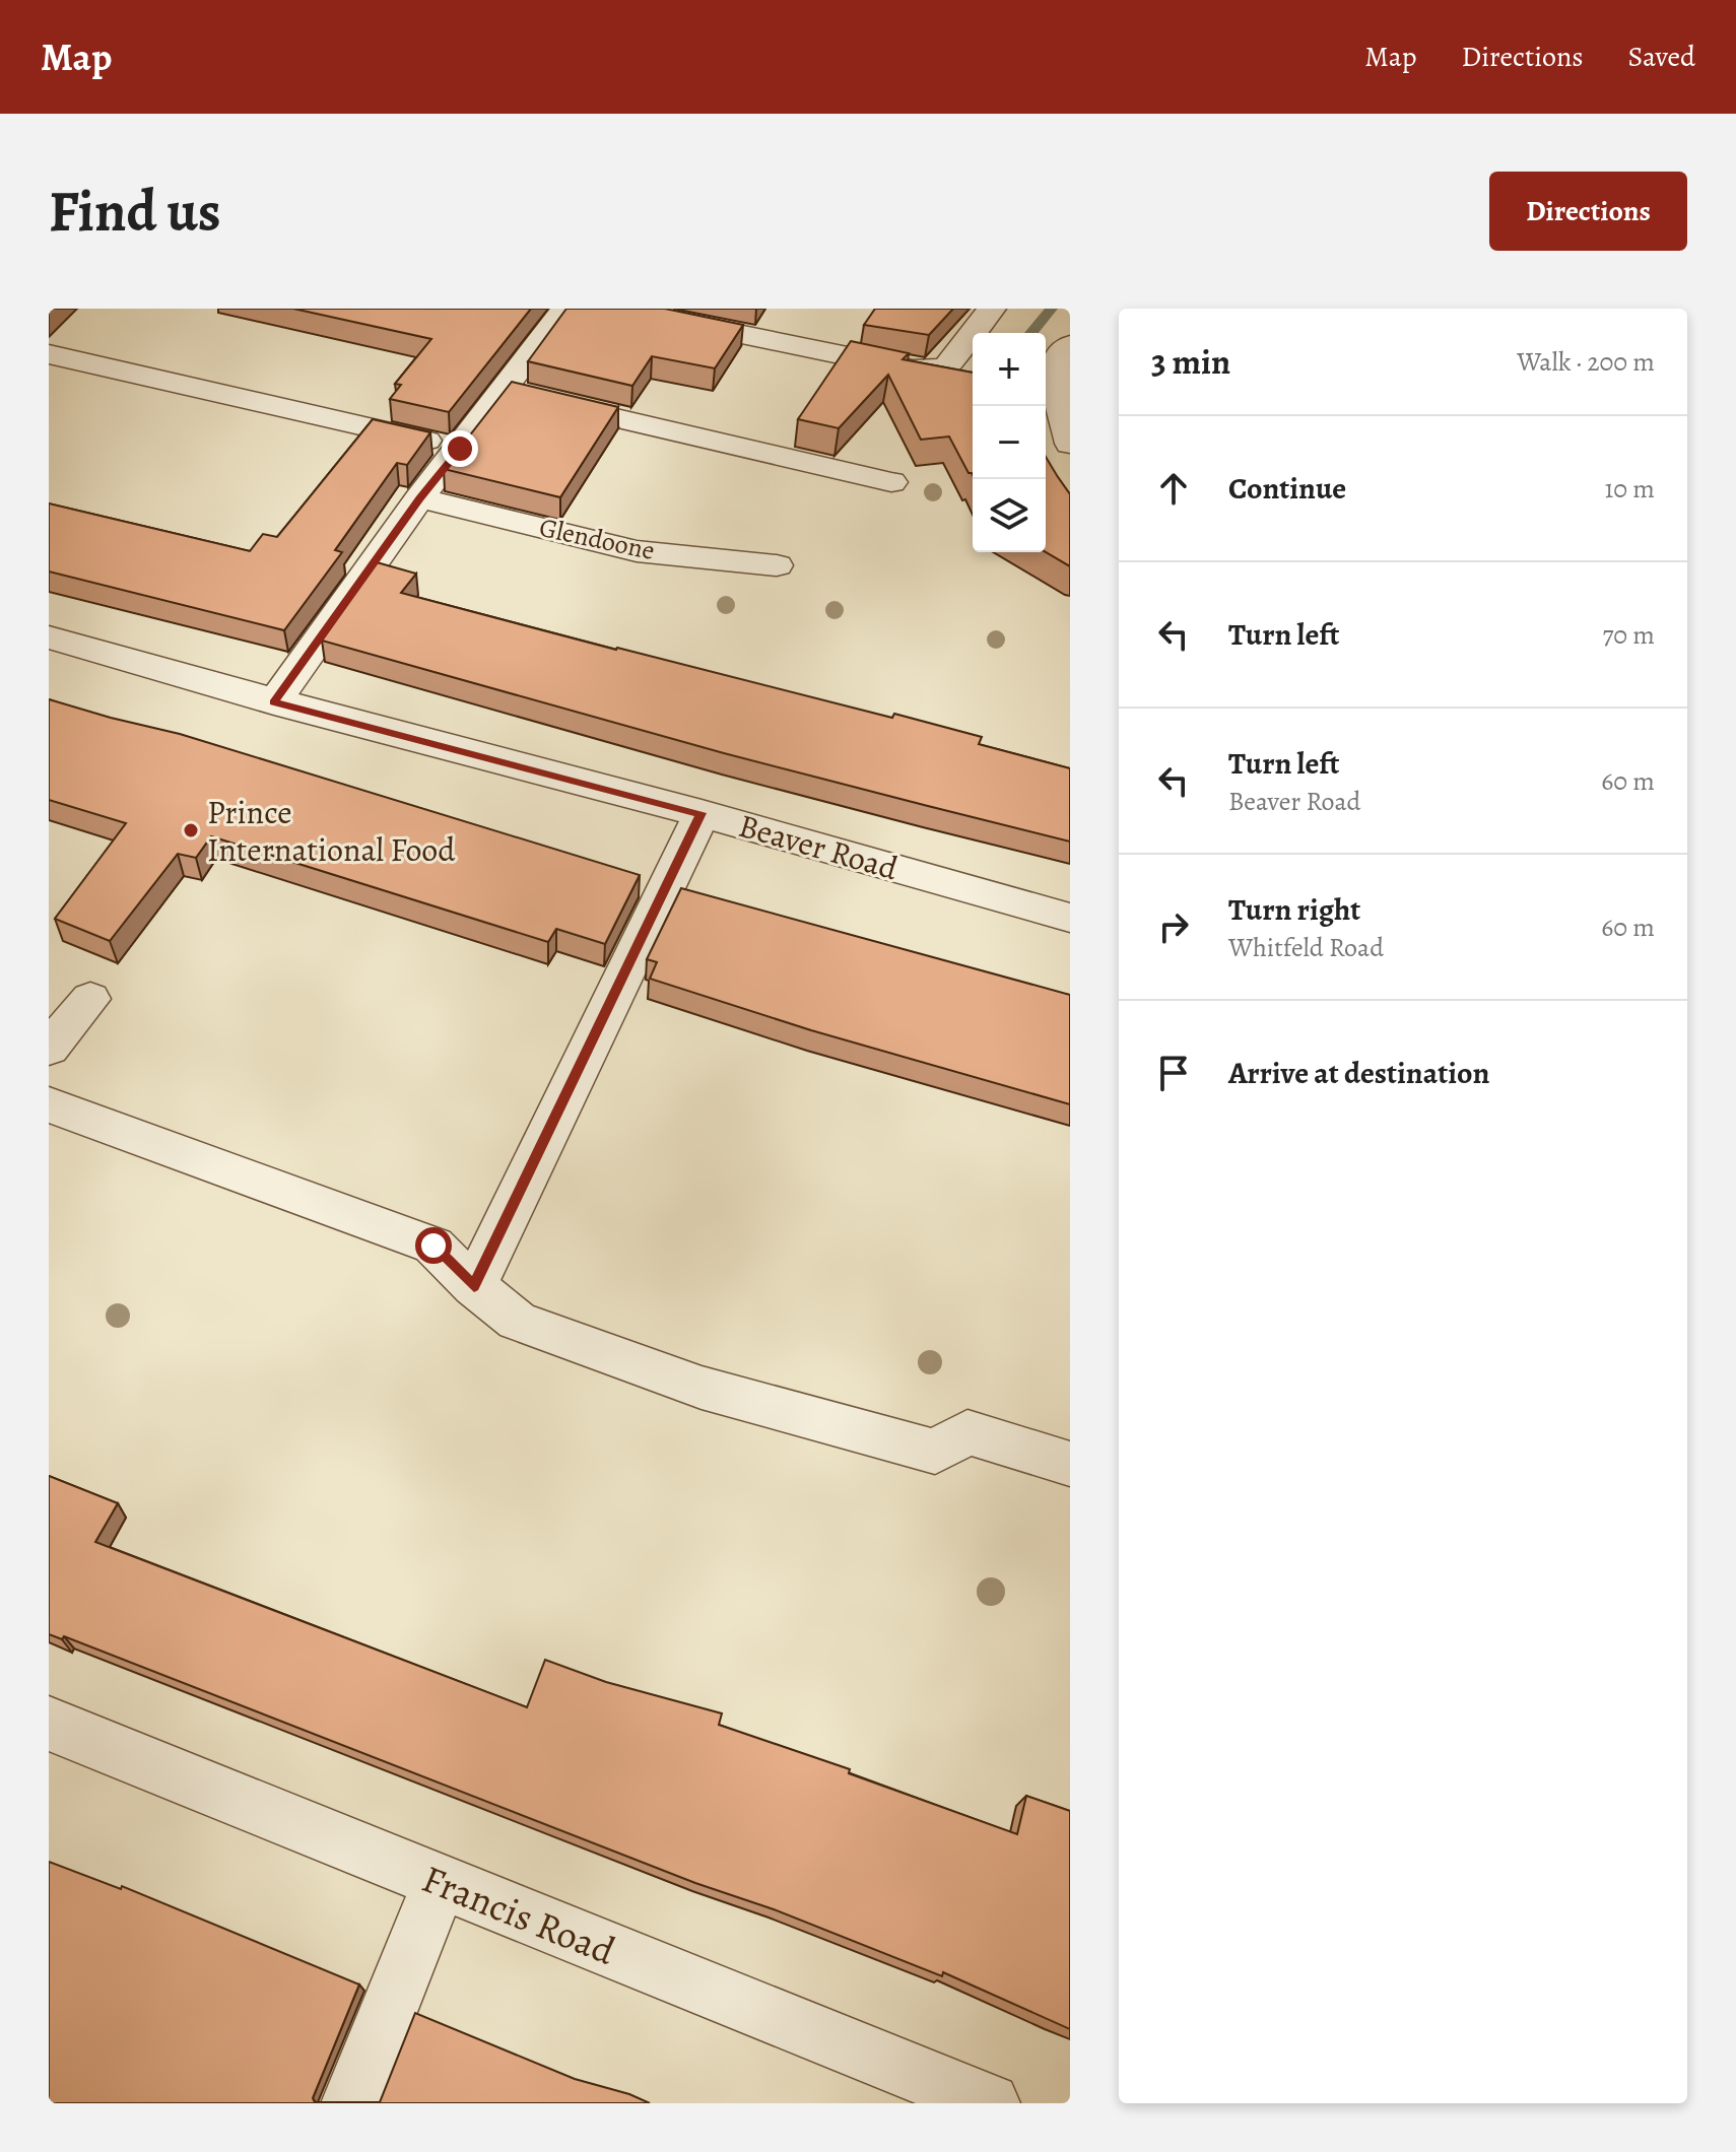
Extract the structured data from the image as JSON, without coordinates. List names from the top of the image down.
{
  "streets": {
    "street": ["Glendoone", "Beaver Road", "Francis Road"]
  },
  "places": ["Prince International Food"],
  "page": {
    "header": "Map",
    "nav": ["Map", "Directions", "Saved"],
    "buttons": "Directions",
    "title": "Find us",
    "heading": ["3 min", "Walk · 200 m"],
    "map_buttons": ["+", "−"],
    "list": [
      ["Continue", "10 m"],
      ["Turn left", "70 m"],
      ["Turn left", "Beaver Road", "60 m"],
      ["Turn right", "Whitfeld Road", "60 m"],
      "Arrive at destination"
    ]
  }
}
